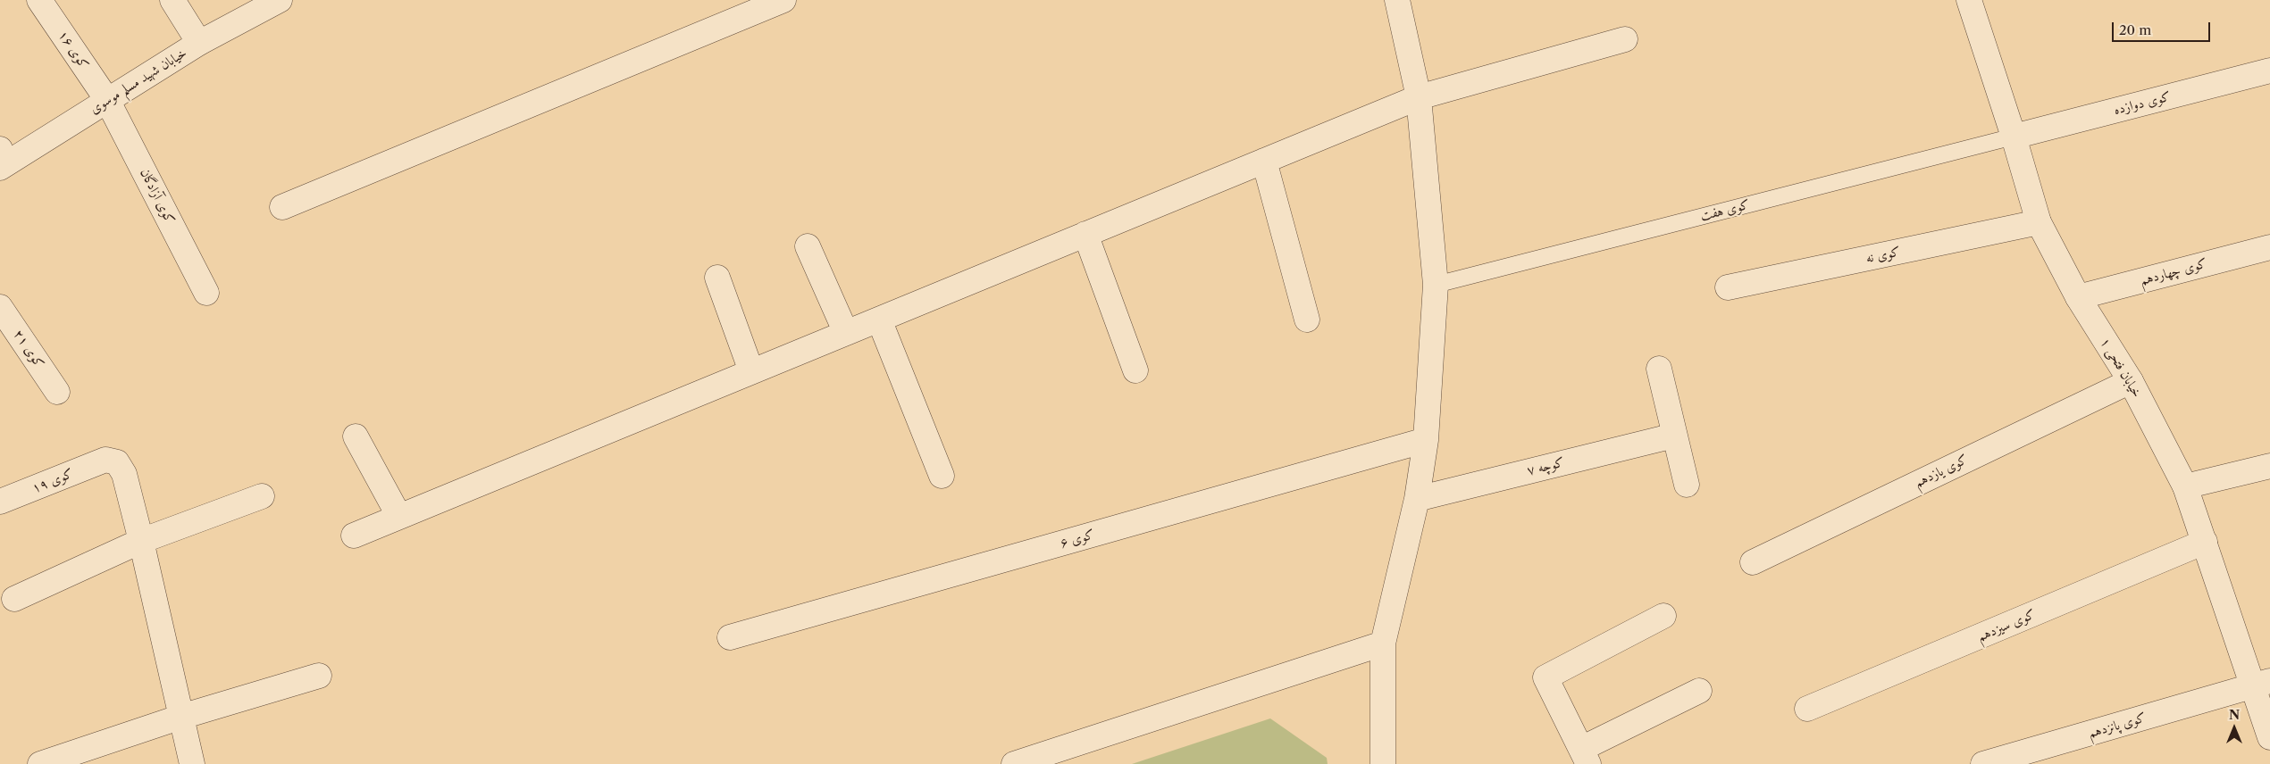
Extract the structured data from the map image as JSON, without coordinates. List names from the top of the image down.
{
  "streets": {
    "street": [
      "کوی ۱۶",
      "خیابان شهید مسلم موسوی",
      "کوی دوازده",
      "کوی آزادگان",
      "کوی نه",
      "کوی چهاردهم",
      "کوی ۲۱",
      "خیابان فتحی ۱",
      "کوچه ۷",
      "کوی یازدهم",
      "کوی ۱۹",
      "کوی ۶",
      "کوی سیزدهم",
      "کوی پانزدهم"
    ],
    "lane": ["کوی هفت"]
  },
  "crossings": [
    ["کوی ۱۶", "خیابان شهید مسلم موسوی"],
    ["کوی ۱۶", "کوی آزادگان"],
    ["خیابان شهید مسلم موسوی", "کوی آزادگان"],
    ["کوی دوازده", "کوی هفت"],
    ["کوی دوازده", "خیابان فتحی ۱"],
    ["کوی هفت", "خیابان فتحی ۱"],
    ["کوی نه", "خیابان فتحی ۱"],
    ["کوی چهاردهم", "خیابان فتحی ۱"],
    ["خیابان فتحی ۱", "کوی یازدهم"],
    ["خیابان فتحی ۱", "کوی سیزدهم"],
    ["خیابان فتحی ۱", "کوی پانزدهم"]
  ],
  "scale_bar": "20 m",
  "north": "top"
}
